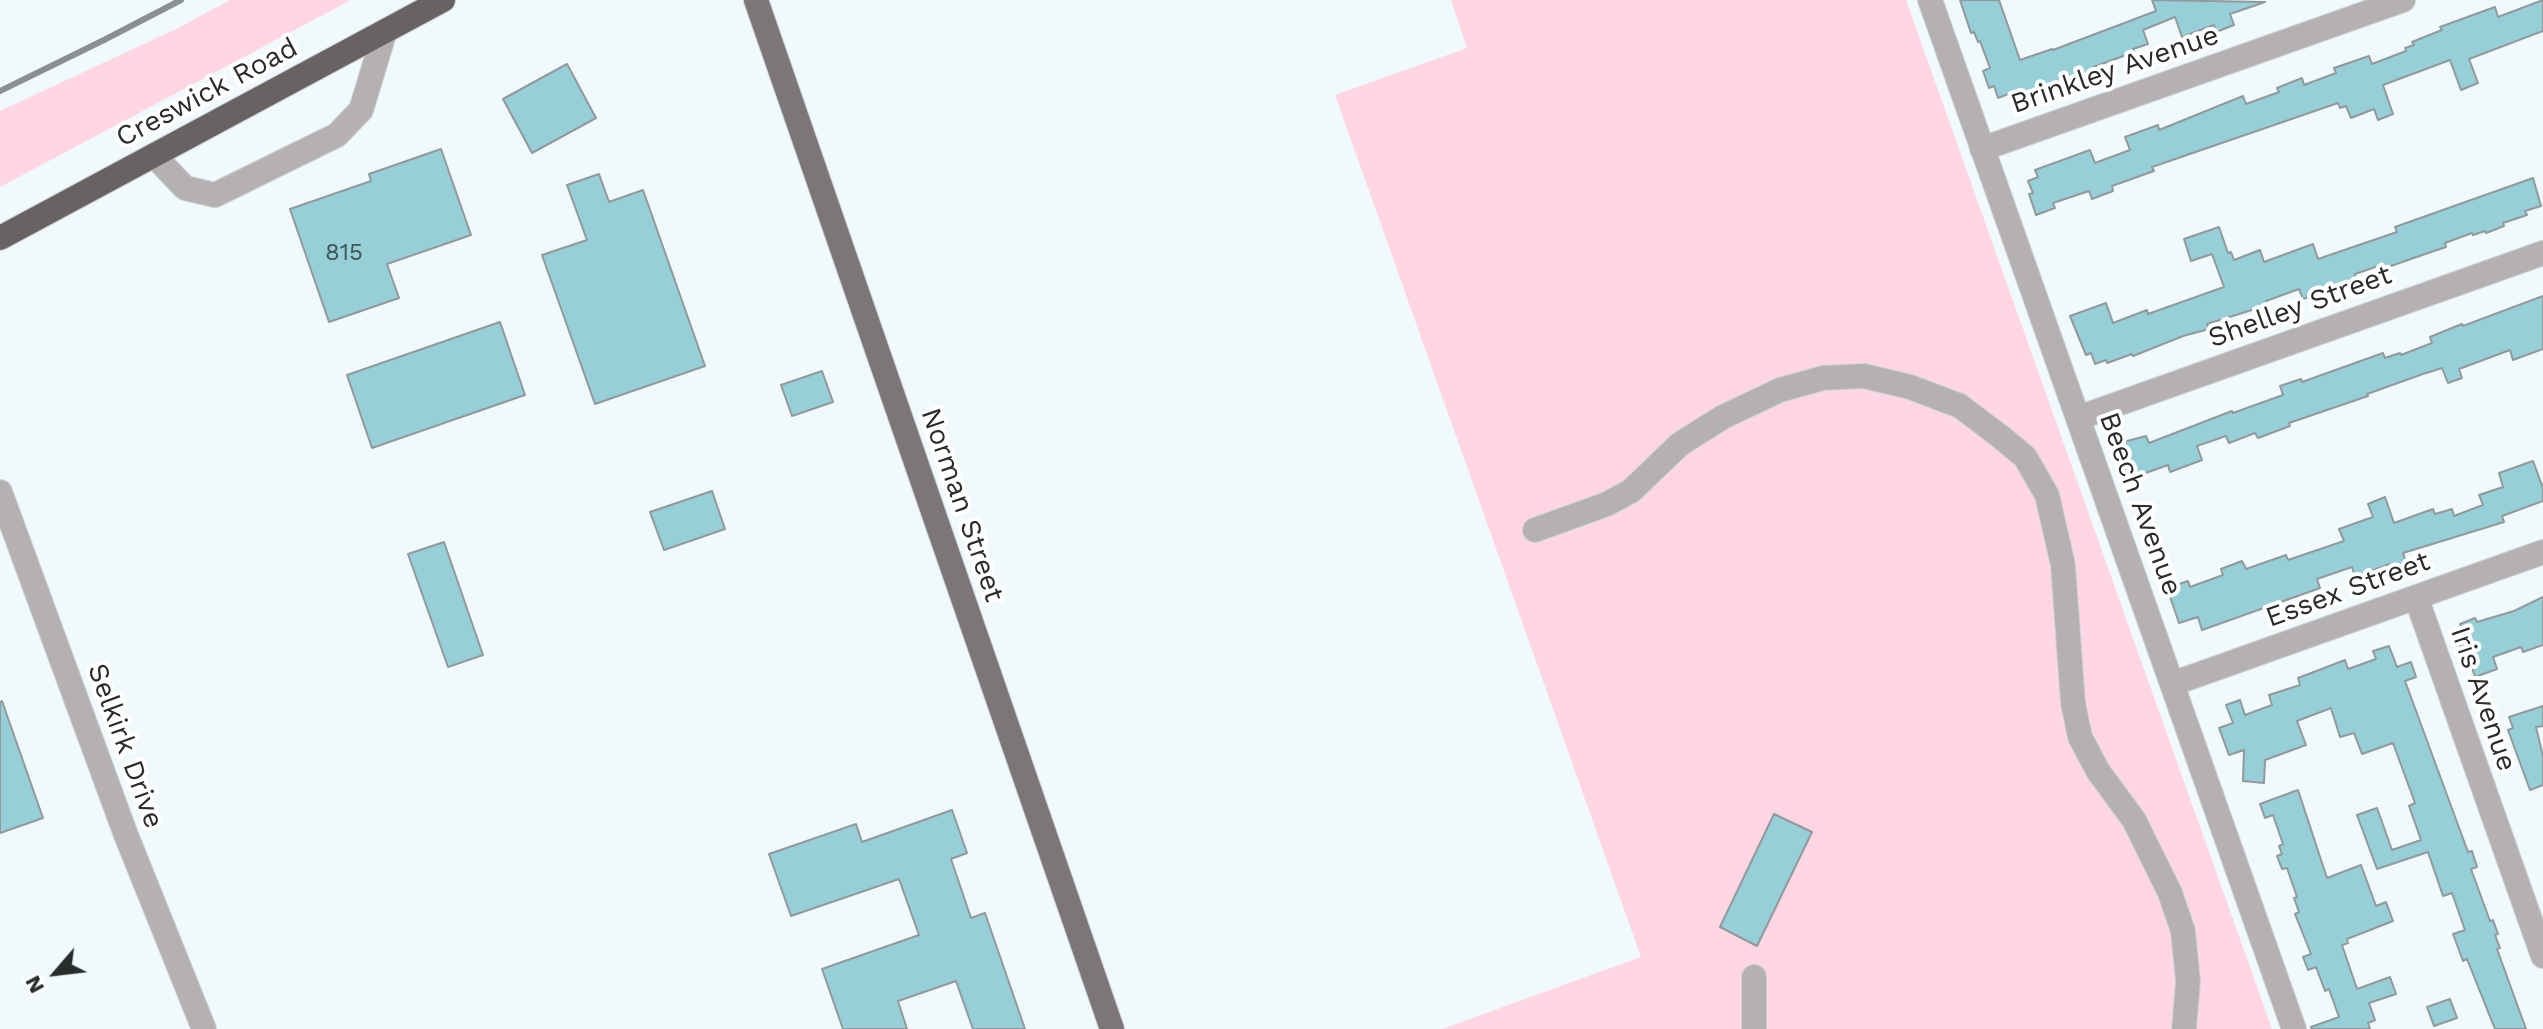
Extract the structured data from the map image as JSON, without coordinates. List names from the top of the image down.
{
  "streets": {
    "highway": ["Creswick Road"],
    "main road": ["Norman Street"],
    "street": [
      "Brinkley Avenue",
      "Shelley Street",
      "Beech Avenue",
      "Essex Street",
      "Iris Avenue",
      "Selkirk Drive"
    ]
  },
  "crossings": [
    ["Brinkley Avenue", "Beech Avenue"],
    ["Shelley Street", "Beech Avenue"],
    ["Beech Avenue", "Essex Street"],
    ["Essex Street", "Iris Avenue"]
  ],
  "house_numbers": ["815"],
  "north": "bottom left"
}
